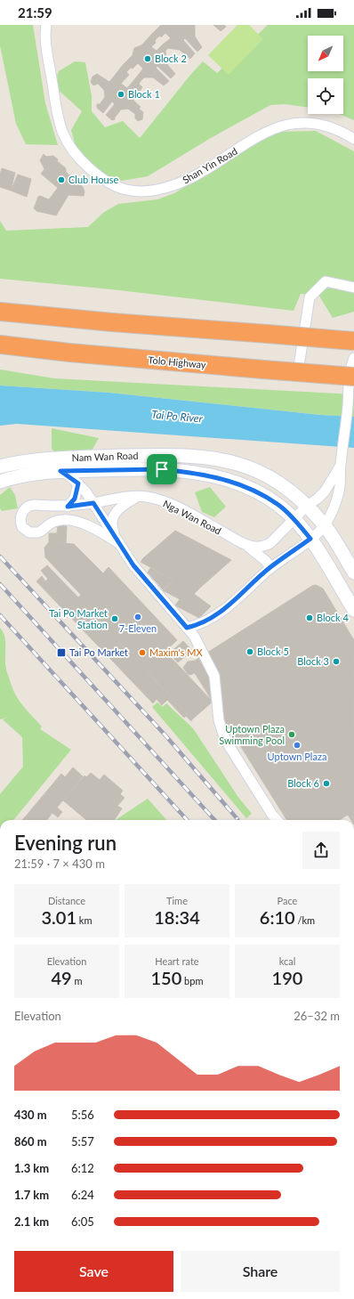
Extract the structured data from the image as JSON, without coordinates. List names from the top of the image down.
{
  "streets": {
    "highway": ["Tolo Highway"],
    "main road": ["Nam Wan Road"],
    "street": ["Shan Yin Road", "Nga Wan Road"]
  },
  "crossings": [
    ["Nam Wan Road", "Nga Wan Road"]
  ],
  "water": ["Tai Po River"],
  "places": {
    "other": [
      "Block 2",
      "Block 1",
      "Club House",
      "7-Eleven",
      "Block 4",
      "Tai Po Market Station",
      "Block 5",
      "Maxim's MX",
      "Block 3",
      "Uptown Plaza Swimming Pool",
      "Uptown Plaza",
      "Block 6"
    ],
    "transit": ["Tai Po Market"]
  },
  "north": "bottom left",
  "page": {
    "status": "21:59",
    "heading": ["Evening run", "21:59 · 7 × 430 m"],
    "stats": [
      ["Distance", "3.01 km"],
      ["Time", "18:34"],
      ["Pace", "6:10 /km"],
      ["Elevation", "49 m"],
      ["Heart rate", "150 bpm"],
      ["kcal", "190"]
    ],
    "chart": ["Elevation", "26–32 m"],
    "list": [
      {
        "name": "430 m",
        "note": "5:56"
      },
      {
        "name": "860 m",
        "note": "5:57"
      },
      {
        "name": "1.3 km",
        "note": "6:12"
      },
      {
        "name": "1.7 km",
        "note": "6:24"
      },
      {
        "name": "2.1 km",
        "note": "6:05"
      }
    ],
    "buttons": ["Save", "Share"]
  }
}
